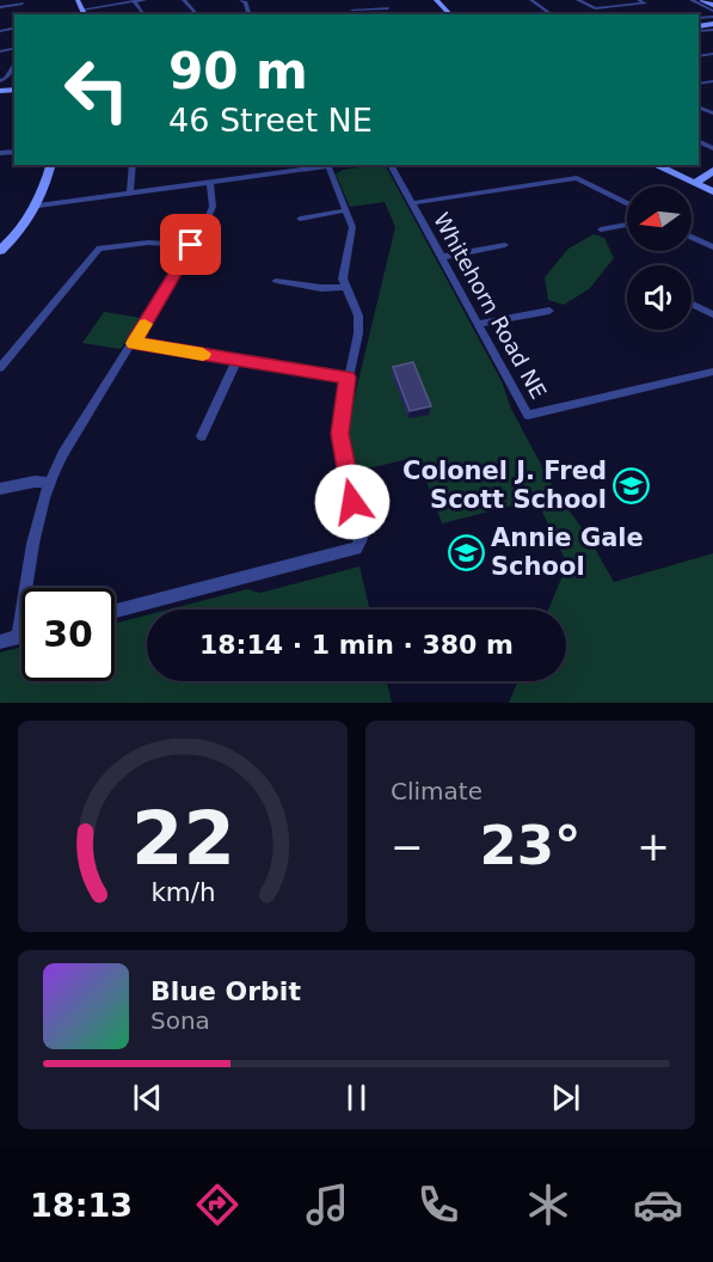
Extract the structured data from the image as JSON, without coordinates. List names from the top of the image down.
{
  "streets": {
    "street": ["Whitehorn Road NE"]
  },
  "places": {
    "school or university": ["Colonel J. Fred Scott School", "Annie Gale School"]
  },
  "north": "left",
  "page": {
    "turn": ["90 m", "46 Street NE"],
    "limit": "30",
    "trip": "18:14 · 1 min · 380 m",
    "tile": "Climate",
    "heat": ["−", "23°", "+"],
    "song": ["Blue Orbit", "Sona"],
    "tabs": "18:13",
    "gauge": ["22", "km/h"]
  }
}
